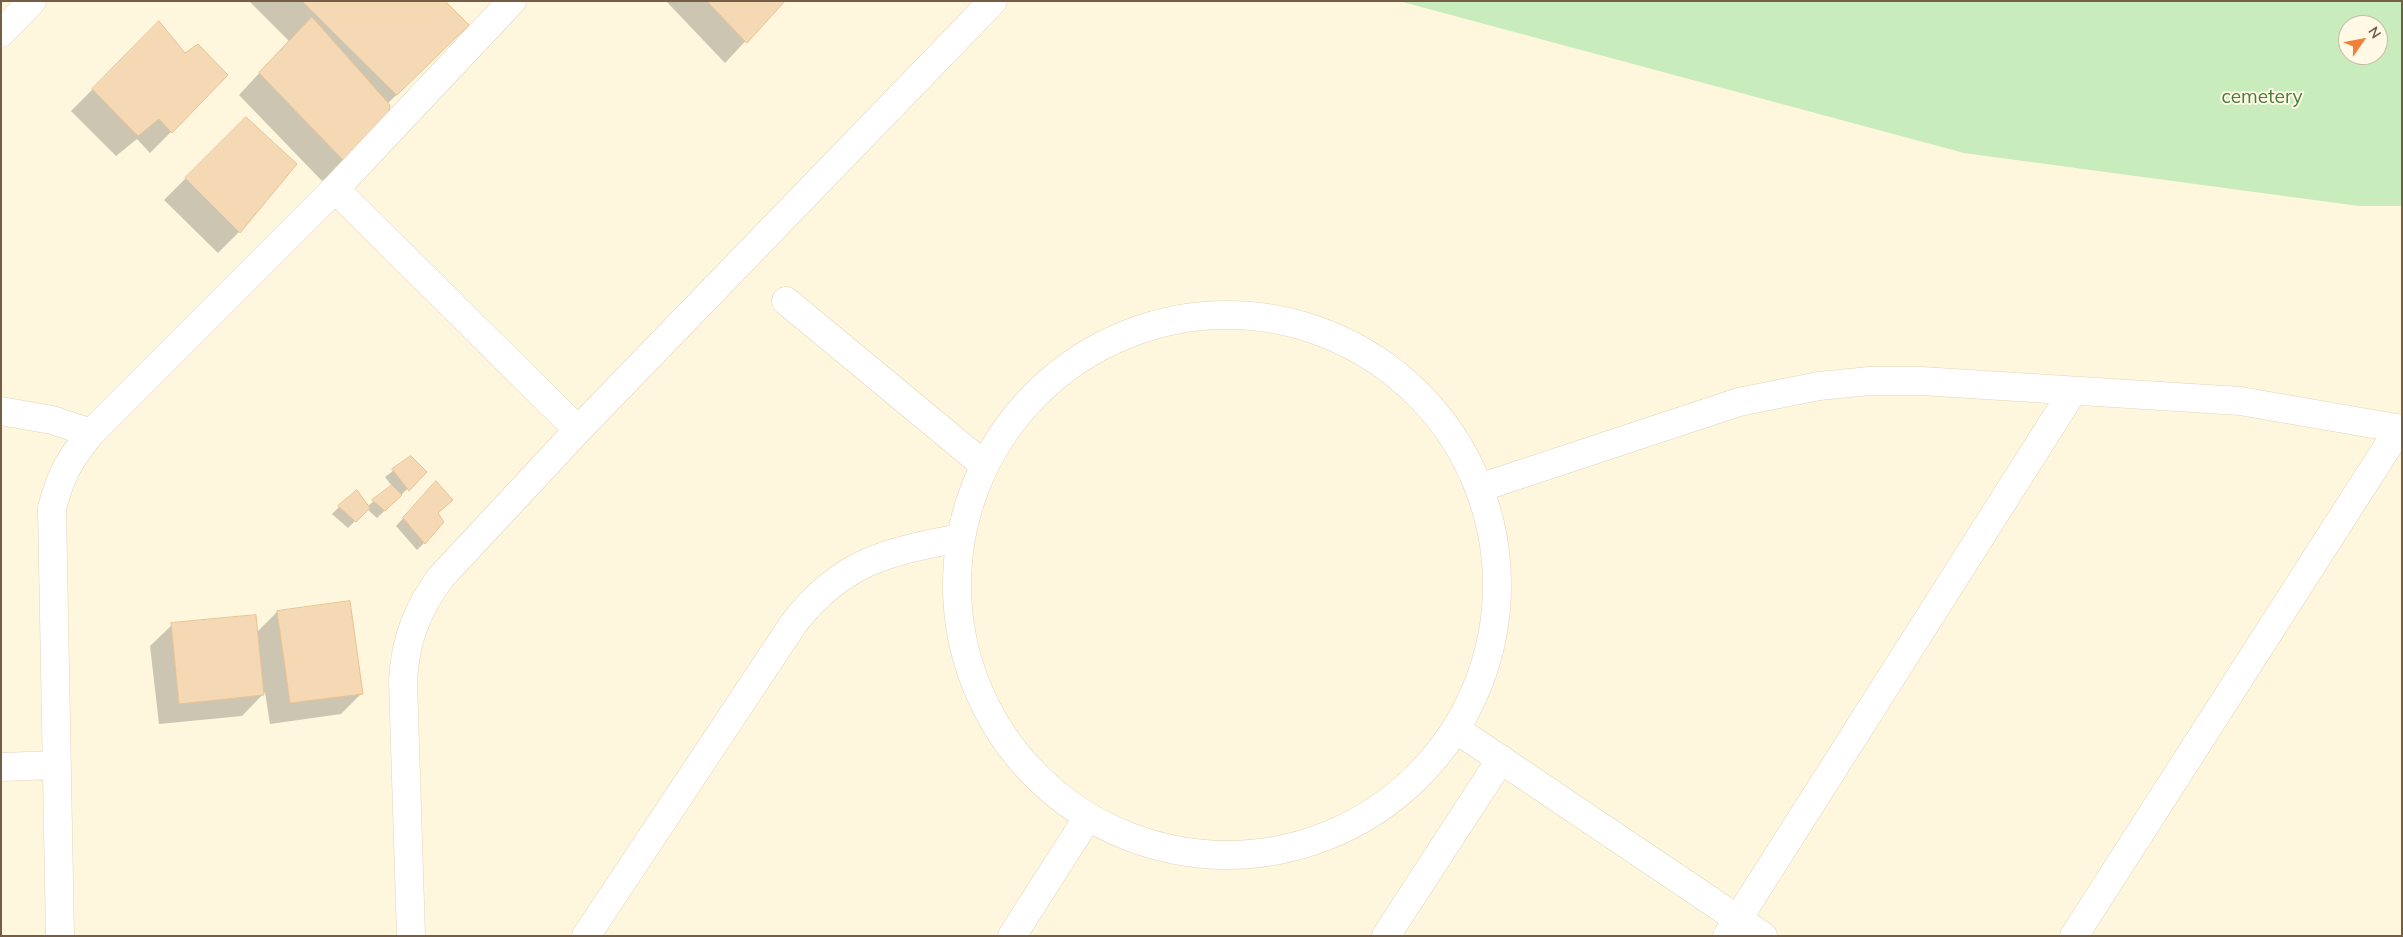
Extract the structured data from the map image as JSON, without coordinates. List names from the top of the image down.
{
  "parks": ["cemetery"],
  "north": "top right"
}
